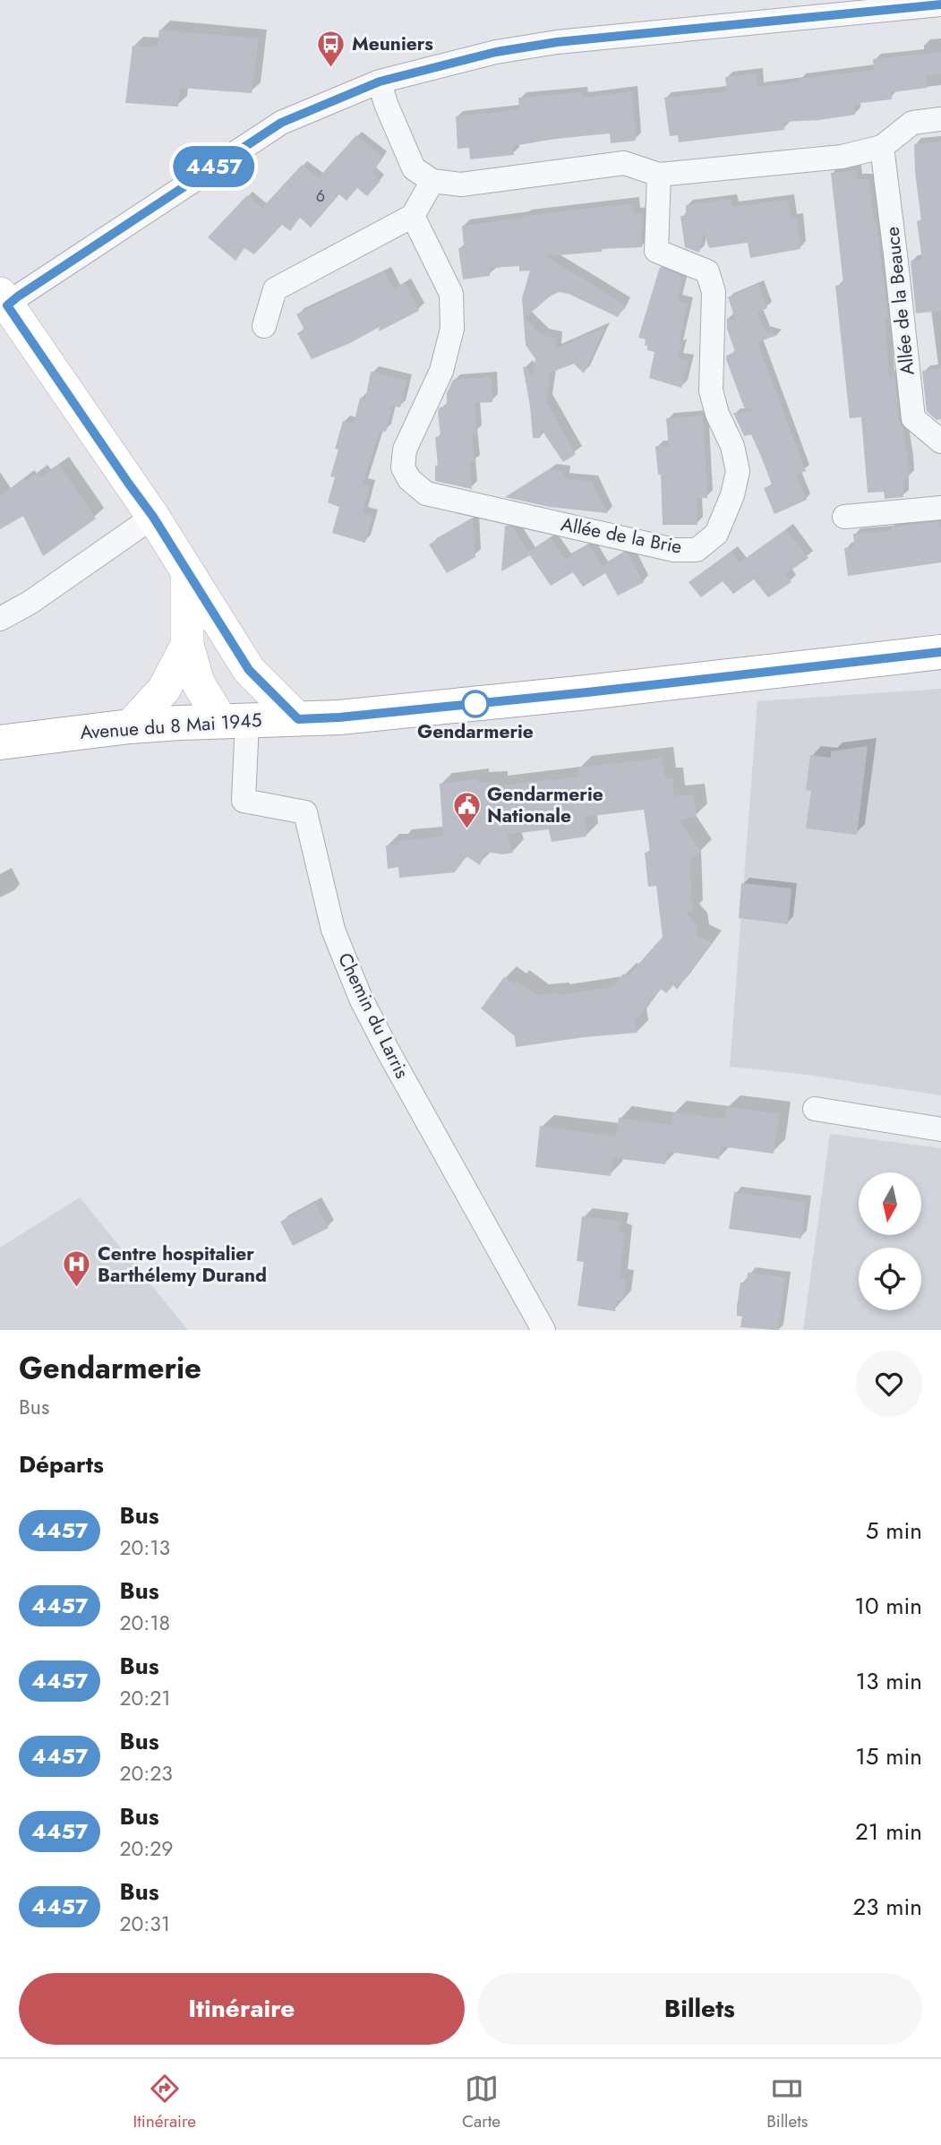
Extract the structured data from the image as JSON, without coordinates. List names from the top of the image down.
{
  "streets": {
    "main road": ["Avenue du 8 Mai 1945"],
    "street": ["Allée de la Beauce", "Allée de la Brie", "Chemin du Larris"]
  },
  "crossings": [
    ["Avenue du 8 Mai 1945", "Chemin du Larris"]
  ],
  "places": {
    "bus stop": ["Meuniers"],
    "other": ["Gendarmerie"],
    "public building": ["Gendarmerie Nationale"],
    "hospital": ["Centre hospitalier Barthélemy Durand"]
  },
  "lines": ["bus line 4457"],
  "house_numbers": ["6"],
  "north": "bottom",
  "page": {
    "on_map": "4457",
    "heading": [
      ["Gendarmerie", "Bus"],
      "Départs"
    ],
    "list": [
      {
        "mark": "4457",
        "name": "Bus",
        "note": "20:13",
        "value": "5 min"
      },
      {
        "mark": "4457",
        "name": "Bus",
        "note": "20:18",
        "value": "10 min"
      },
      {
        "mark": "4457",
        "name": "Bus",
        "note": "20:21",
        "value": "13 min"
      },
      {
        "mark": "4457",
        "name": "Bus",
        "note": "20:23",
        "value": "15 min"
      },
      {
        "mark": "4457",
        "name": "Bus",
        "note": "20:29",
        "value": "21 min"
      },
      {
        "mark": "4457",
        "name": "Bus",
        "note": "20:31",
        "value": "23 min"
      }
    ],
    "buttons": ["Itinéraire", "Billets"],
    "tabs": ["Itinéraire", "Carte", "Billets"]
  }
}
